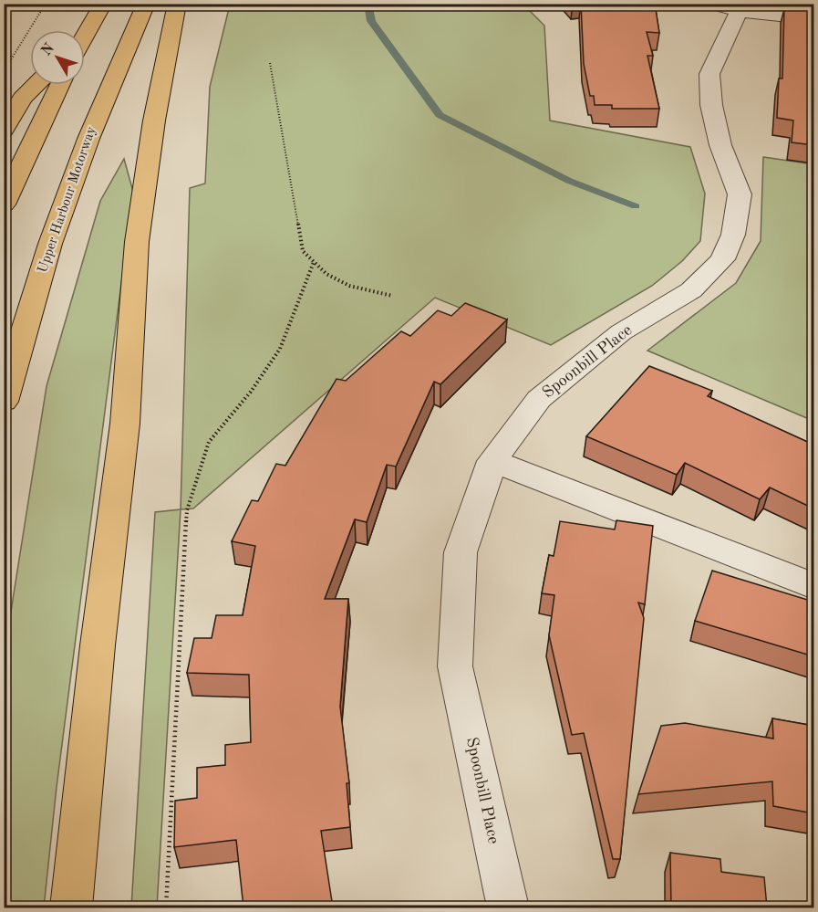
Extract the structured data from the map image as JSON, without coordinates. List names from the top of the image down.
{
  "streets": {
    "highway": ["Upper Harbour Motorway"],
    "street": ["Spoonbill Place"]
  },
  "north": "top left"
}
